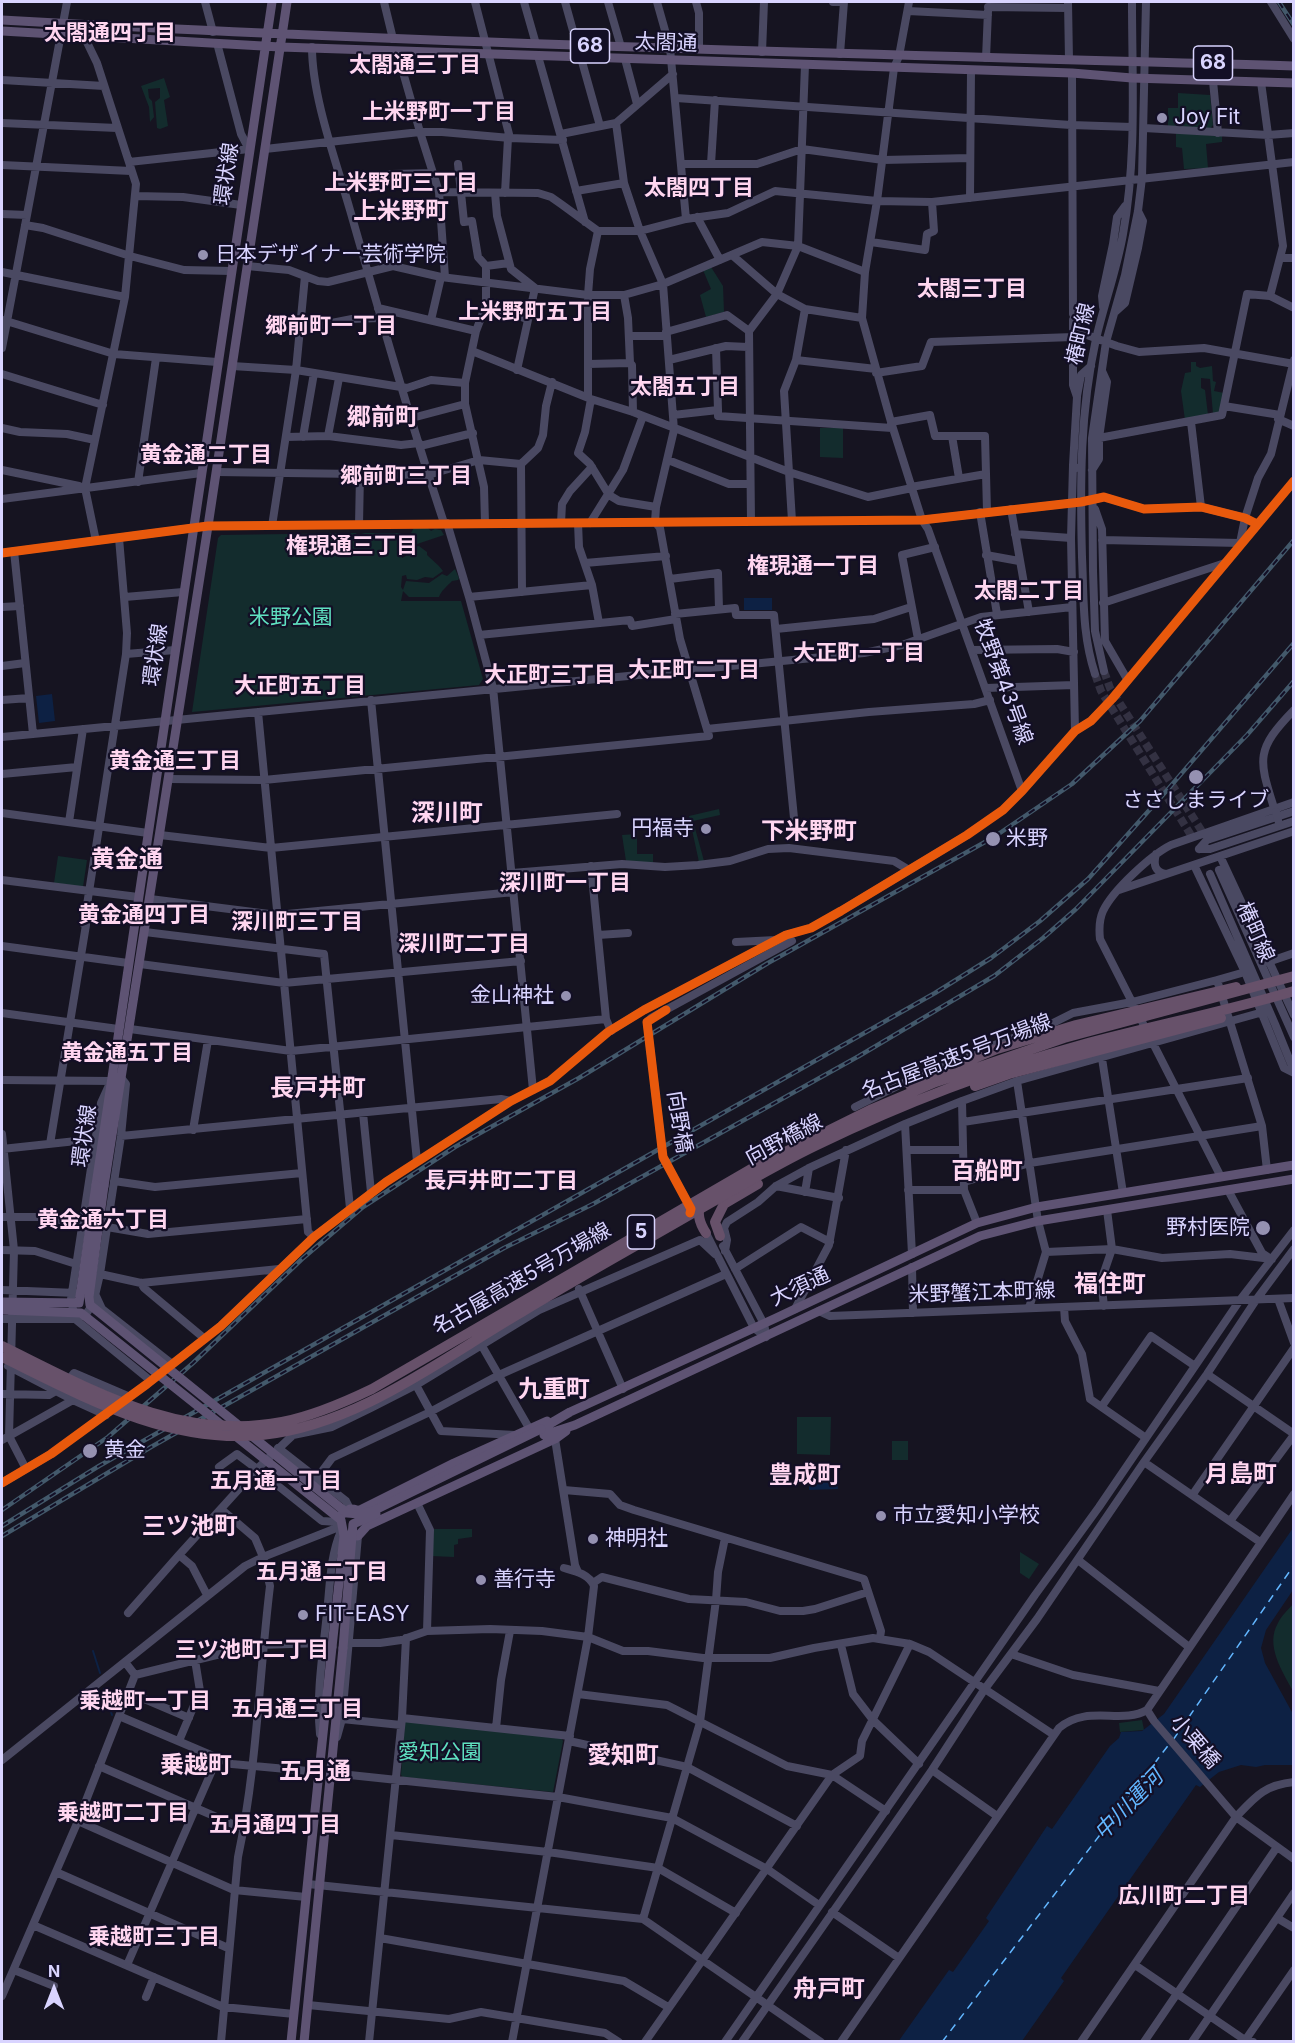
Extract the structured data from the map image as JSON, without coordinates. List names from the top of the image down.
{
  "streets": {
    "highway": ["名古屋高速5号万場線", "5"],
    "main road": [
      "太閤通",
      "68",
      "環状線",
      "大須通"
    ],
    "street": [
      "椿町線",
      "牧野第43号線",
      "向野橋",
      "向野橋線",
      "米野蟹江本町線",
      "小栗橋"
    ]
  },
  "crossings": [
    ["太閤通", "環状線"],
    ["太閤通", "牧野第43号線"],
    ["向野橋", "向野橋線"],
    ["大須通", "米野蟹江本町線"]
  ],
  "districts": [
    "太閤通四丁目",
    "太閤通三丁目",
    "上米野町一丁目",
    "上米野町三丁目",
    "太閤四丁目",
    "上米野町",
    "太閤三丁目",
    "上米野町五丁目",
    "郷前町一丁目",
    "太閤五丁目",
    "郷前町",
    "黄金通二丁目",
    "郷前町三丁目",
    "権現通三丁目",
    "権現通一丁目",
    "太閤二丁目",
    "大正町一丁目",
    "大正町二丁目",
    "大正町三丁目",
    "大正町五丁目",
    "黄金通三丁目",
    "深川町",
    "下米野町",
    "黄金通",
    "深川町一丁目",
    "黄金通四丁目",
    "深川町三丁目",
    "深川町二丁目",
    "黄金通五丁目",
    "長戸井町",
    "百船町",
    "長戸井町二丁目",
    "黄金通六丁目",
    "福住町",
    "九重町",
    "月島町",
    "豊成町",
    "五月通一丁目",
    "三ツ池町",
    "五月通二丁目",
    "三ツ池町二丁目",
    "乗越町一丁目",
    "五月通三丁目",
    "愛知町",
    "乗越町",
    "五月通",
    "乗越町二丁目",
    "五月通四丁目",
    "広川町二丁目",
    "乗越町三丁目",
    "舟戸町"
  ],
  "water": ["中川運河"],
  "parks": ["米野公園", "愛知公園"],
  "places": [
    "Joy Fit",
    "日本デザイナー芸術学院",
    "ささしまライブ",
    "円福寺",
    "米野",
    "金山神社",
    "野村医院",
    "黄金",
    "市立愛知小学校",
    "神明社",
    "善行寺",
    "FIT-EASY"
  ],
  "north": "top"
}
